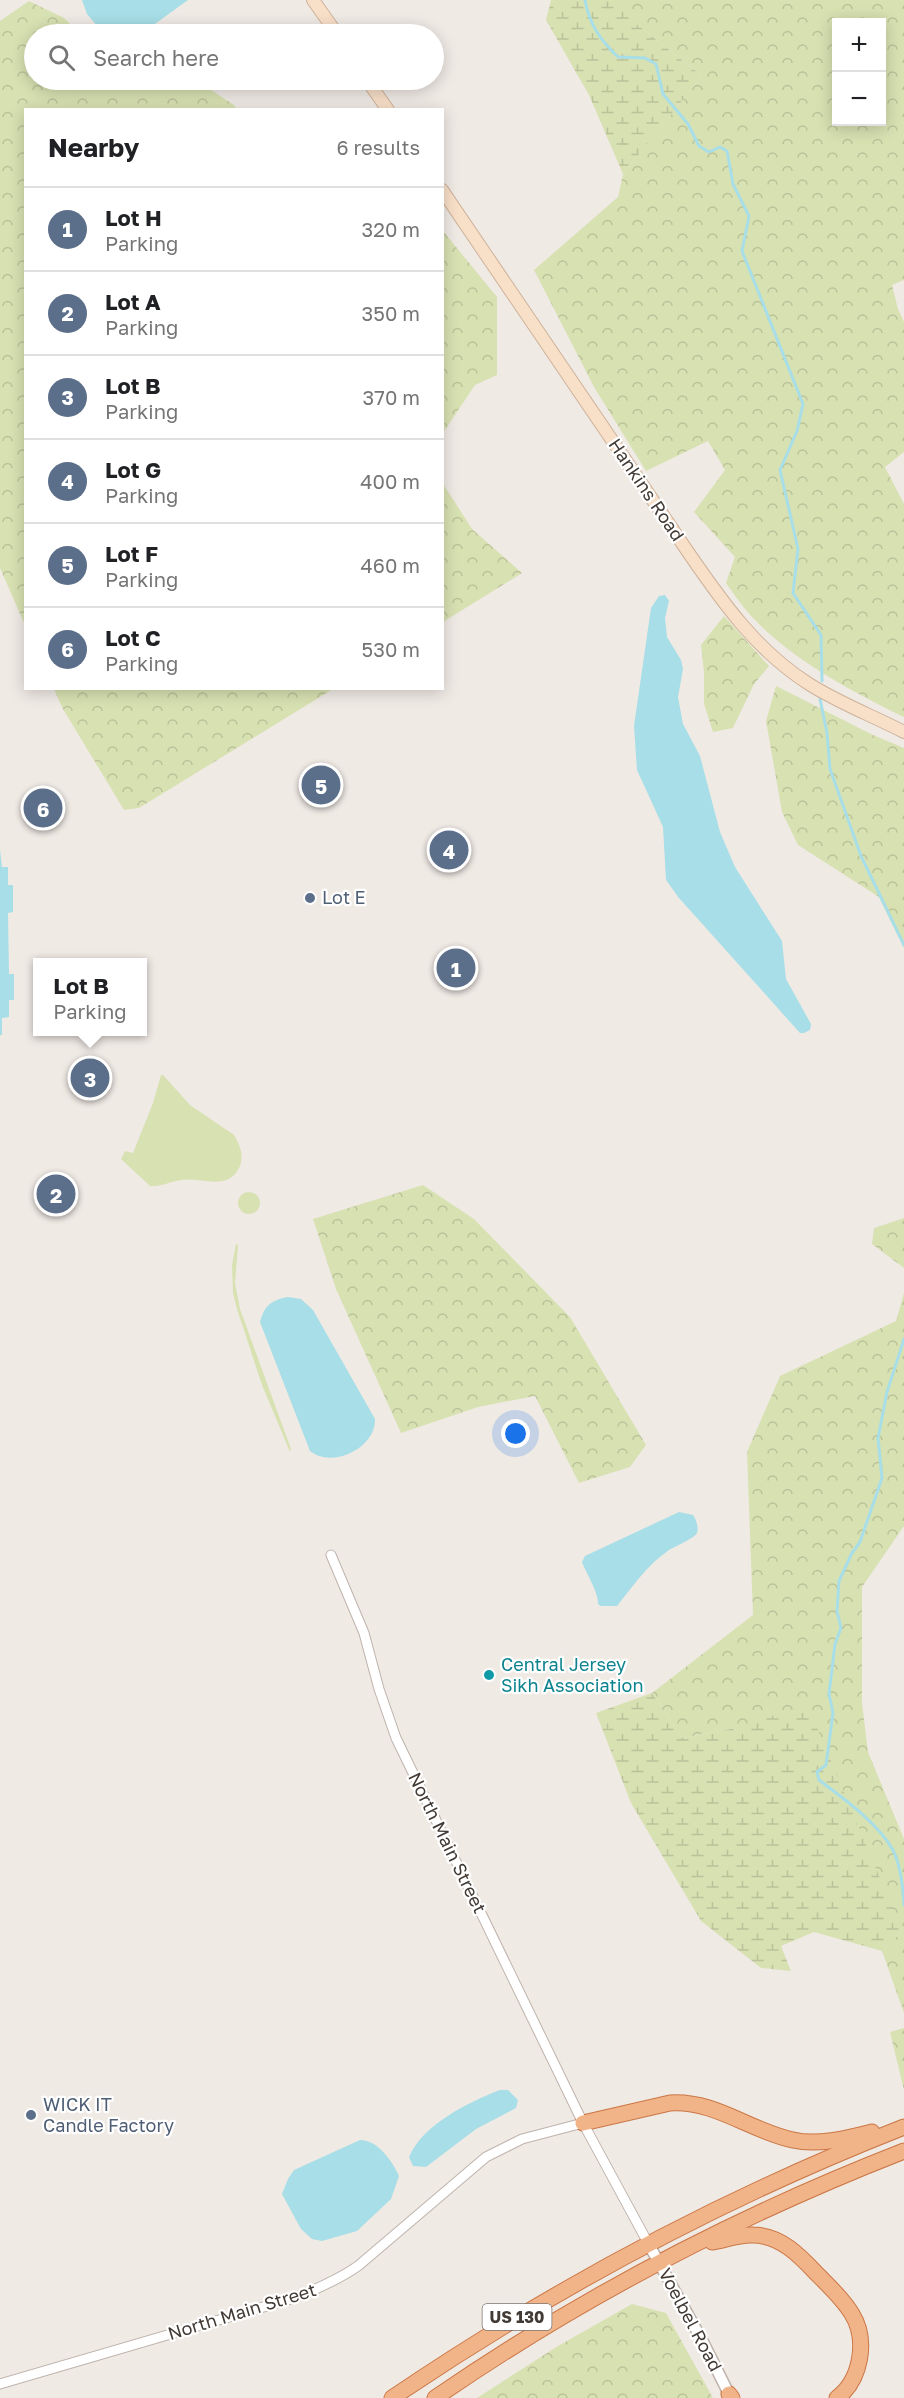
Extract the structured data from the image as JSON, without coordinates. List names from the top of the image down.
{
  "streets": {
    "highway": ["US 130"],
    "main road": ["Hankins Road"],
    "street": ["North Main Street", "Voelbel Road"]
  },
  "crossings": [
    ["North Main Street", "US 130"],
    ["North Main Street", "Voelbel Road"],
    ["US 130", "Voelbel Road"]
  ],
  "places": ["Lot E", "Central Jersey Sikh Association", "WICK IT Candle Factory"],
  "page": {
    "map_buttons": ["+", "−"],
    "search": "Search here",
    "heading": ["Nearby", "6 results"],
    "list": [
      {
        "mark": "1",
        "name": "Lot H",
        "note": "Parking",
        "value": "320 m"
      },
      {
        "mark": "2",
        "name": "Lot A",
        "note": "Parking",
        "value": "350 m"
      },
      {
        "mark": "3",
        "name": "Lot B",
        "note": "Parking",
        "value": "370 m"
      },
      {
        "mark": "4",
        "name": "Lot G",
        "note": "Parking",
        "value": "400 m"
      },
      {
        "mark": "5",
        "name": "Lot F",
        "note": "Parking",
        "value": "460 m"
      },
      {
        "mark": "6",
        "name": "Lot C",
        "note": "Parking",
        "value": "530 m"
      }
    ],
    "pins": [
      "5",
      "6",
      "4",
      "1",
      "3",
      "2"
    ],
    "popup": ["Lot B", "Parking"]
  }
}
